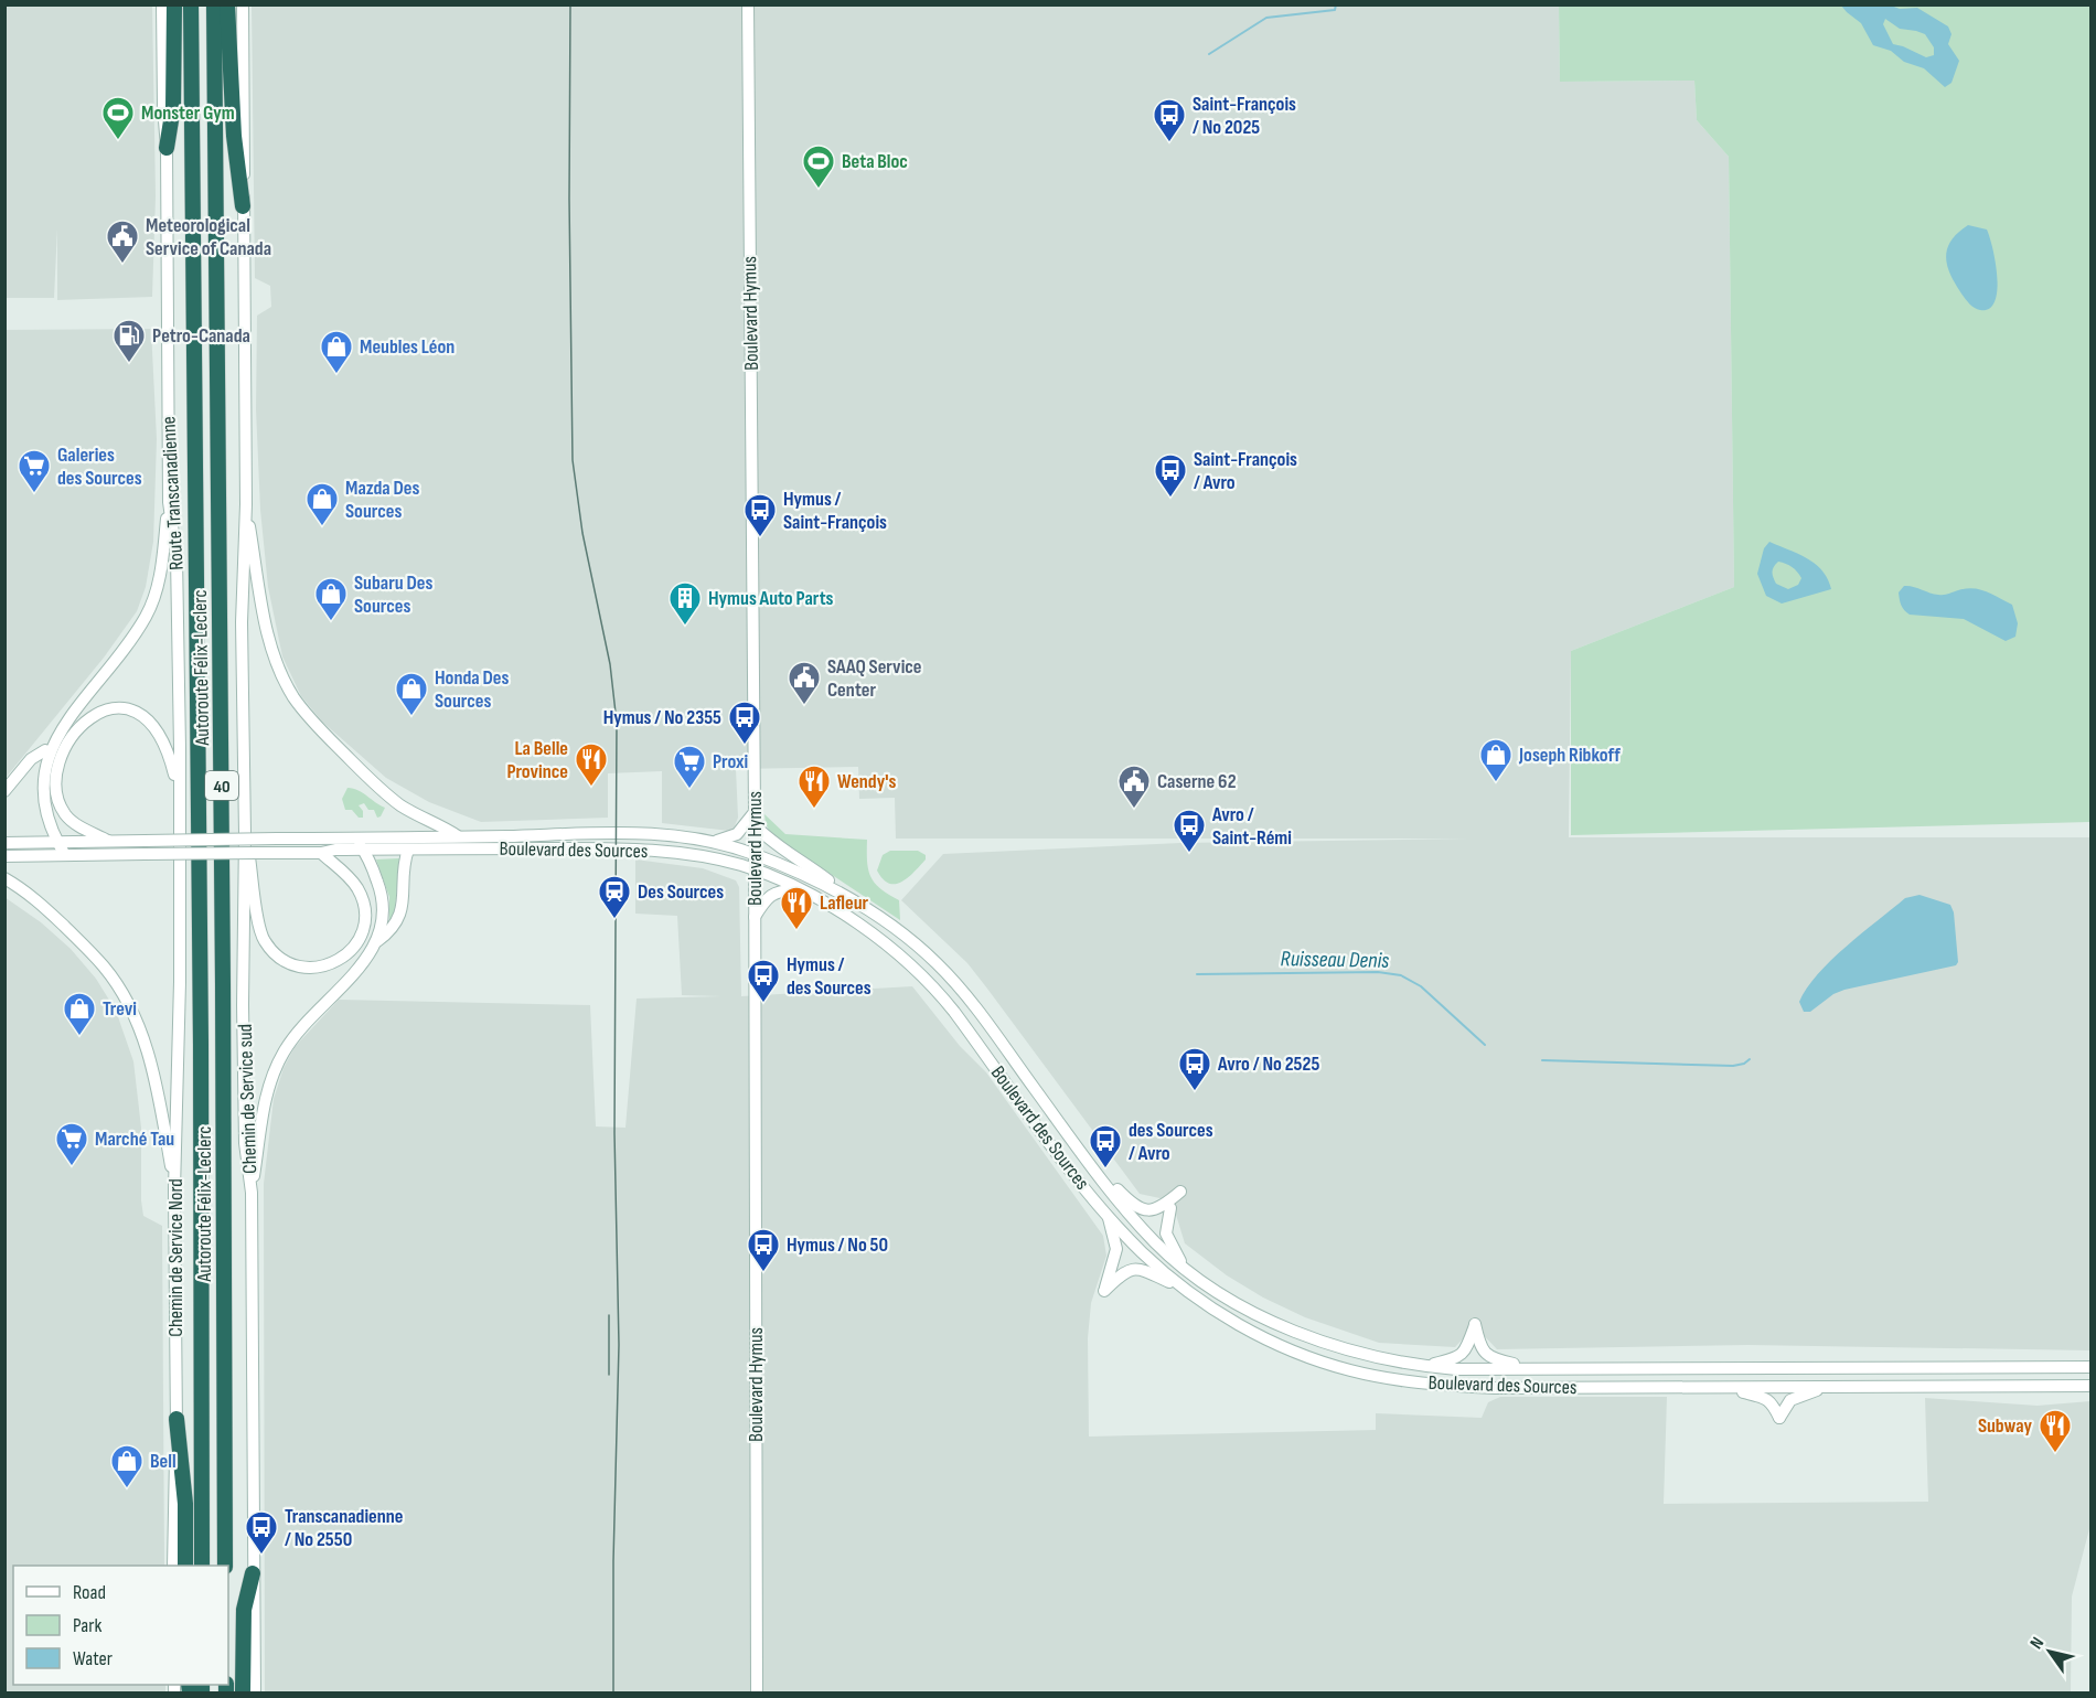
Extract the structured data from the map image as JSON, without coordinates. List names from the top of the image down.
{
  "streets": {
    "highway": ["Autoroute Félix-Leclerc", "40"],
    "main road": [
      "Boulevard Hymus",
      "Route Transcanadienne",
      "Boulevard des Sources",
      "Chemin de Service sud",
      "Chemin de Service Nord"
    ]
  },
  "crossings": [
    ["Boulevard Hymus", "Boulevard des Sources"],
    ["Route Transcanadienne", "Chemin de Service Nord"]
  ],
  "water": ["Ruisseau Denis"],
  "places": {
    "sports": ["Monster Gym", "Beta Bloc"],
    "bus stop": [
      "Saint-François / No 2025",
      "Saint-François / Avro",
      "Hymus / Saint-François",
      "Hymus / No 2355",
      "Avro / Saint-Rémi",
      "Hymus / des Sources",
      "Avro / No 2525",
      "des Sources / Avro",
      "Hymus / No 50",
      "Transcanadienne / No 2550"
    ],
    "public building": ["Meteorological Service of Canada", "SAAQ Service Center", "Caserne 62"],
    "fuel station": ["Petro-Canada"],
    "shop": [
      "Meubles Léon",
      "Mazda Des Sources",
      "Subaru Des Sources",
      "Honda Des Sources",
      "Joseph Ribkoff",
      "Trevi",
      "Bell"
    ],
    "supermarket": ["Galeries des Sources", "Proxi", "Marché Tau"],
    "building": ["Hymus Auto Parts"],
    "restaurant": [
      "La Belle Province",
      "Wendy's",
      "Lafleur",
      "Subway"
    ],
    "station": ["Des Sources"]
  },
  "legend": ["Road", "Park", "Water"],
  "north": "top left"
}
